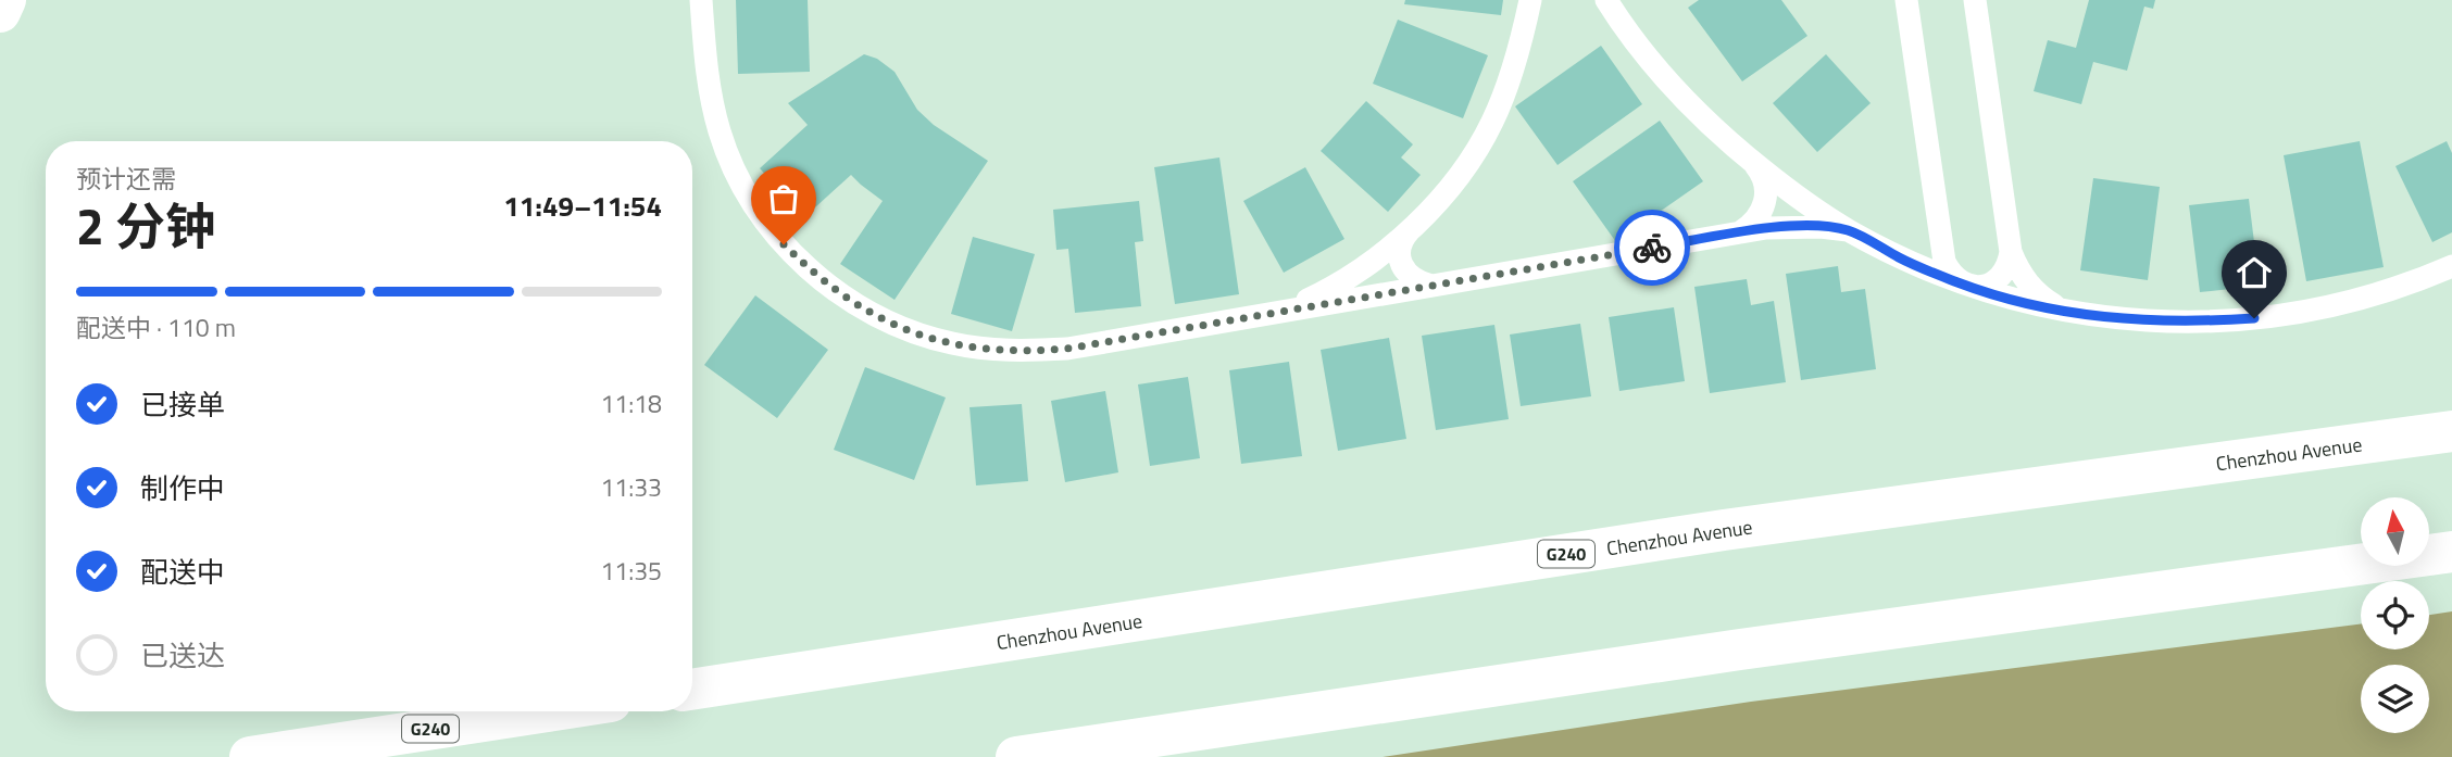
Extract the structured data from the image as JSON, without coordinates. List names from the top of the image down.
{
  "streets": {
    "main road": ["Chenzhou Avenue", "G240"]
  },
  "north": "top",
  "page": {
    "heading": ["2 分钟", "预计还需", "11:49–11:54"],
    "bar": "配送中 · 110 m",
    "list": [
      ["已接单", "11:18"],
      ["制作中", "11:33"],
      ["配送中", "11:35"],
      "已送达"
    ]
  }
}
